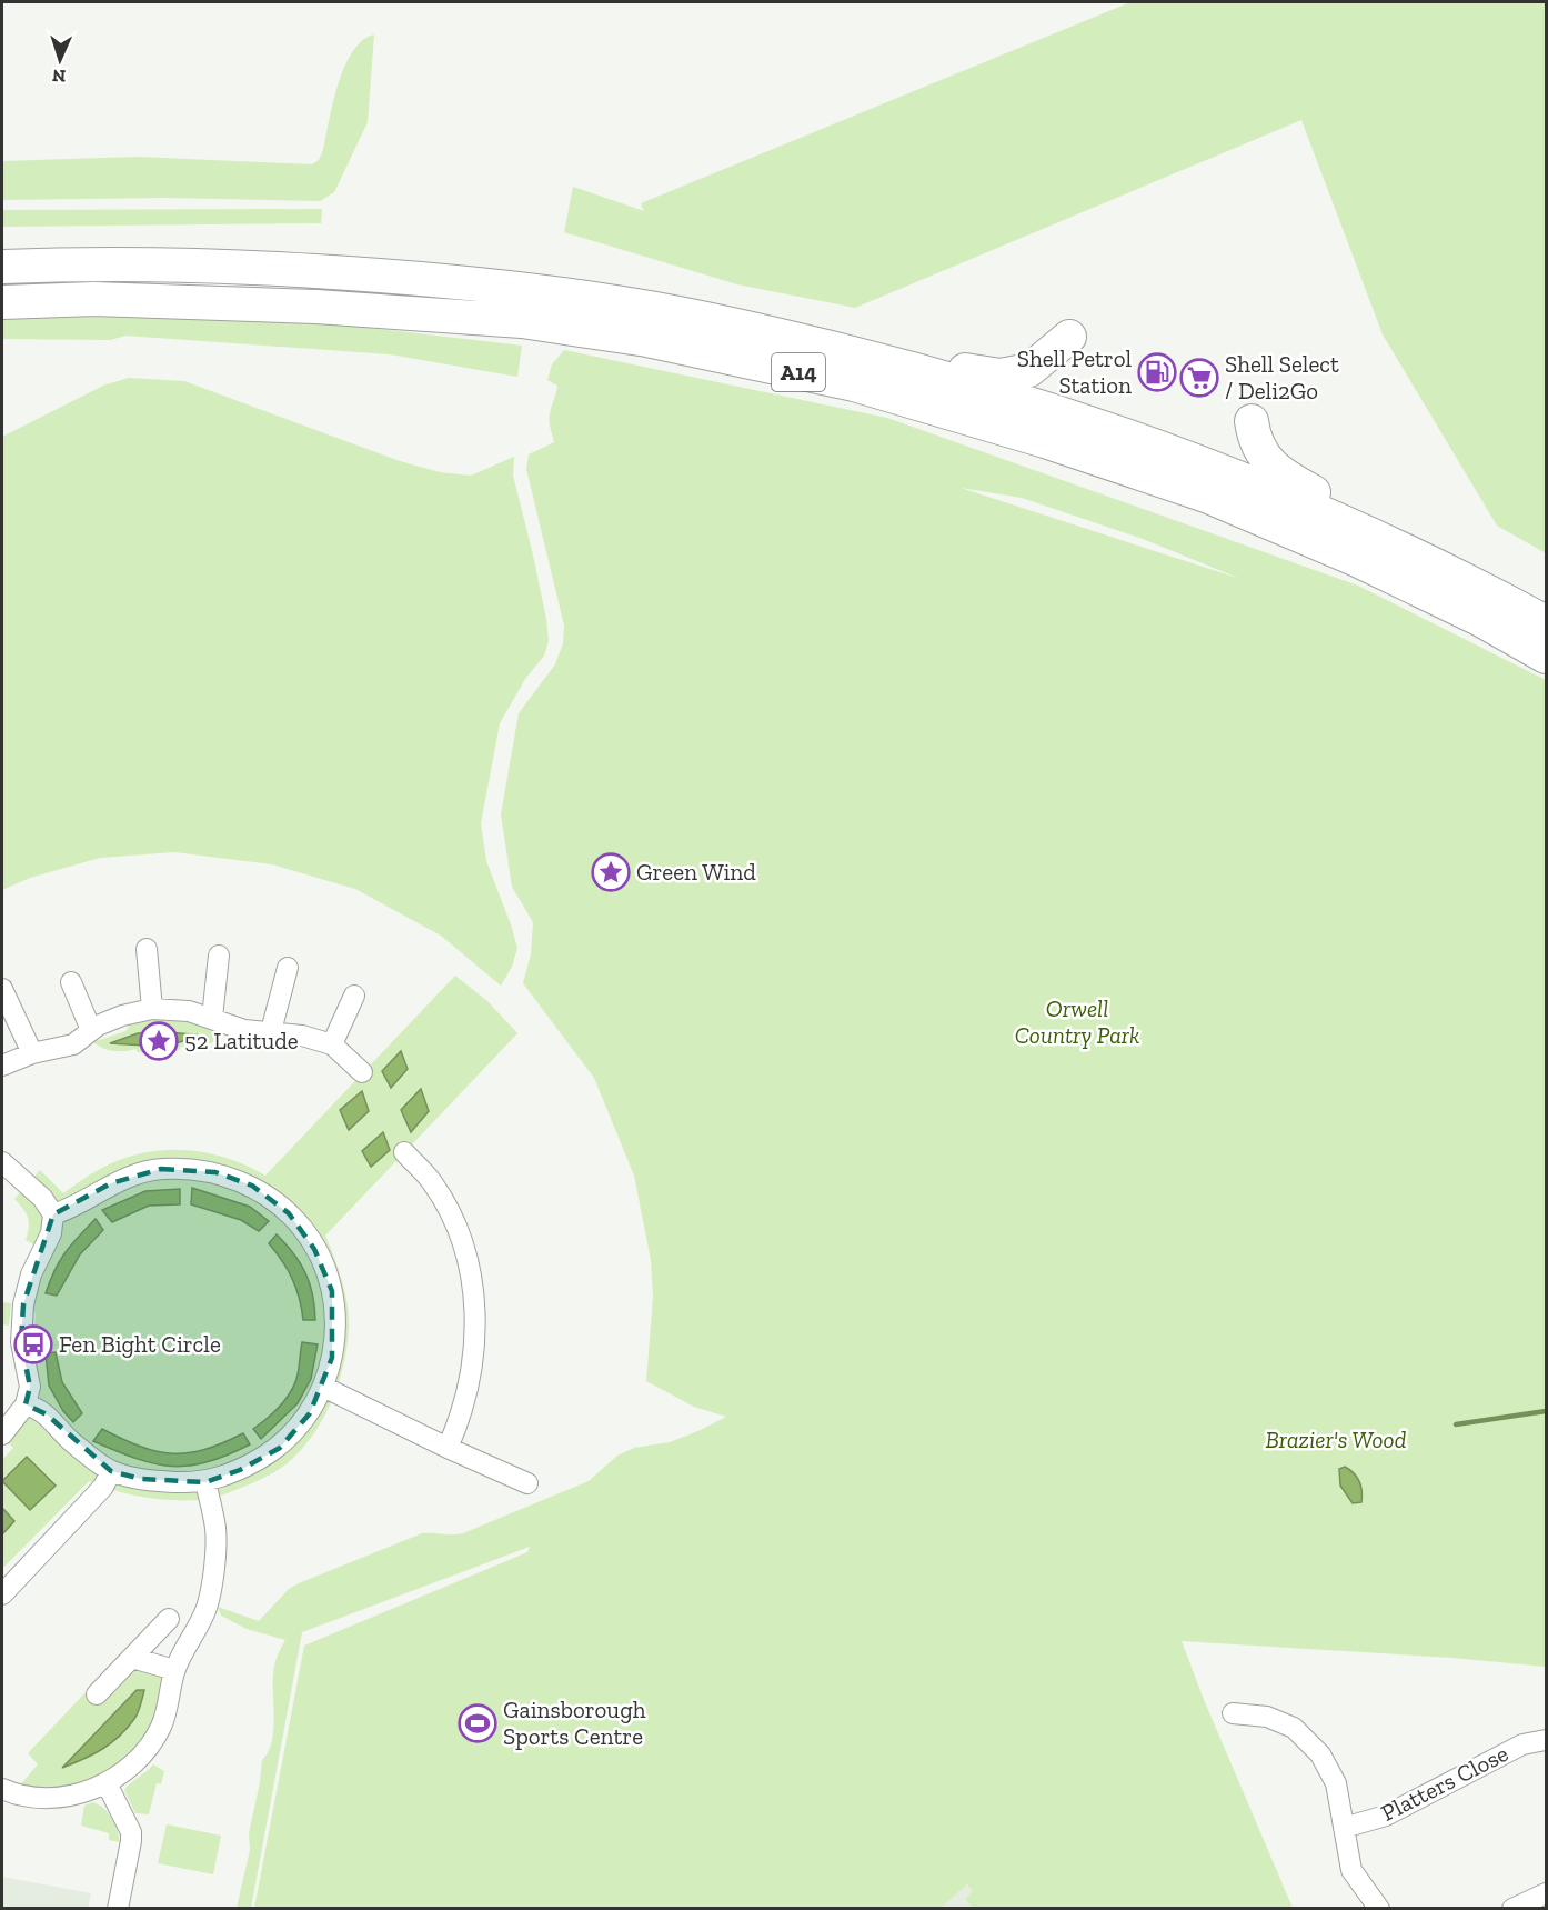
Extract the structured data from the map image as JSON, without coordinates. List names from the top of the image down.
{
  "streets": {
    "highway": ["A14"],
    "street": ["Platters Close"]
  },
  "parks": ["Orwell Country Park", "Brazier's Wood"],
  "places": {
    "fuel station": ["Shell Petrol Station"],
    "supermarket": ["Shell Select / Deli2Go"],
    "place": ["Green Wind", "52 Latitude"],
    "bus stop": ["Fen Bight Circle"],
    "sports": ["Gainsborough Sports Centre"]
  },
  "north": "bottom"
}
